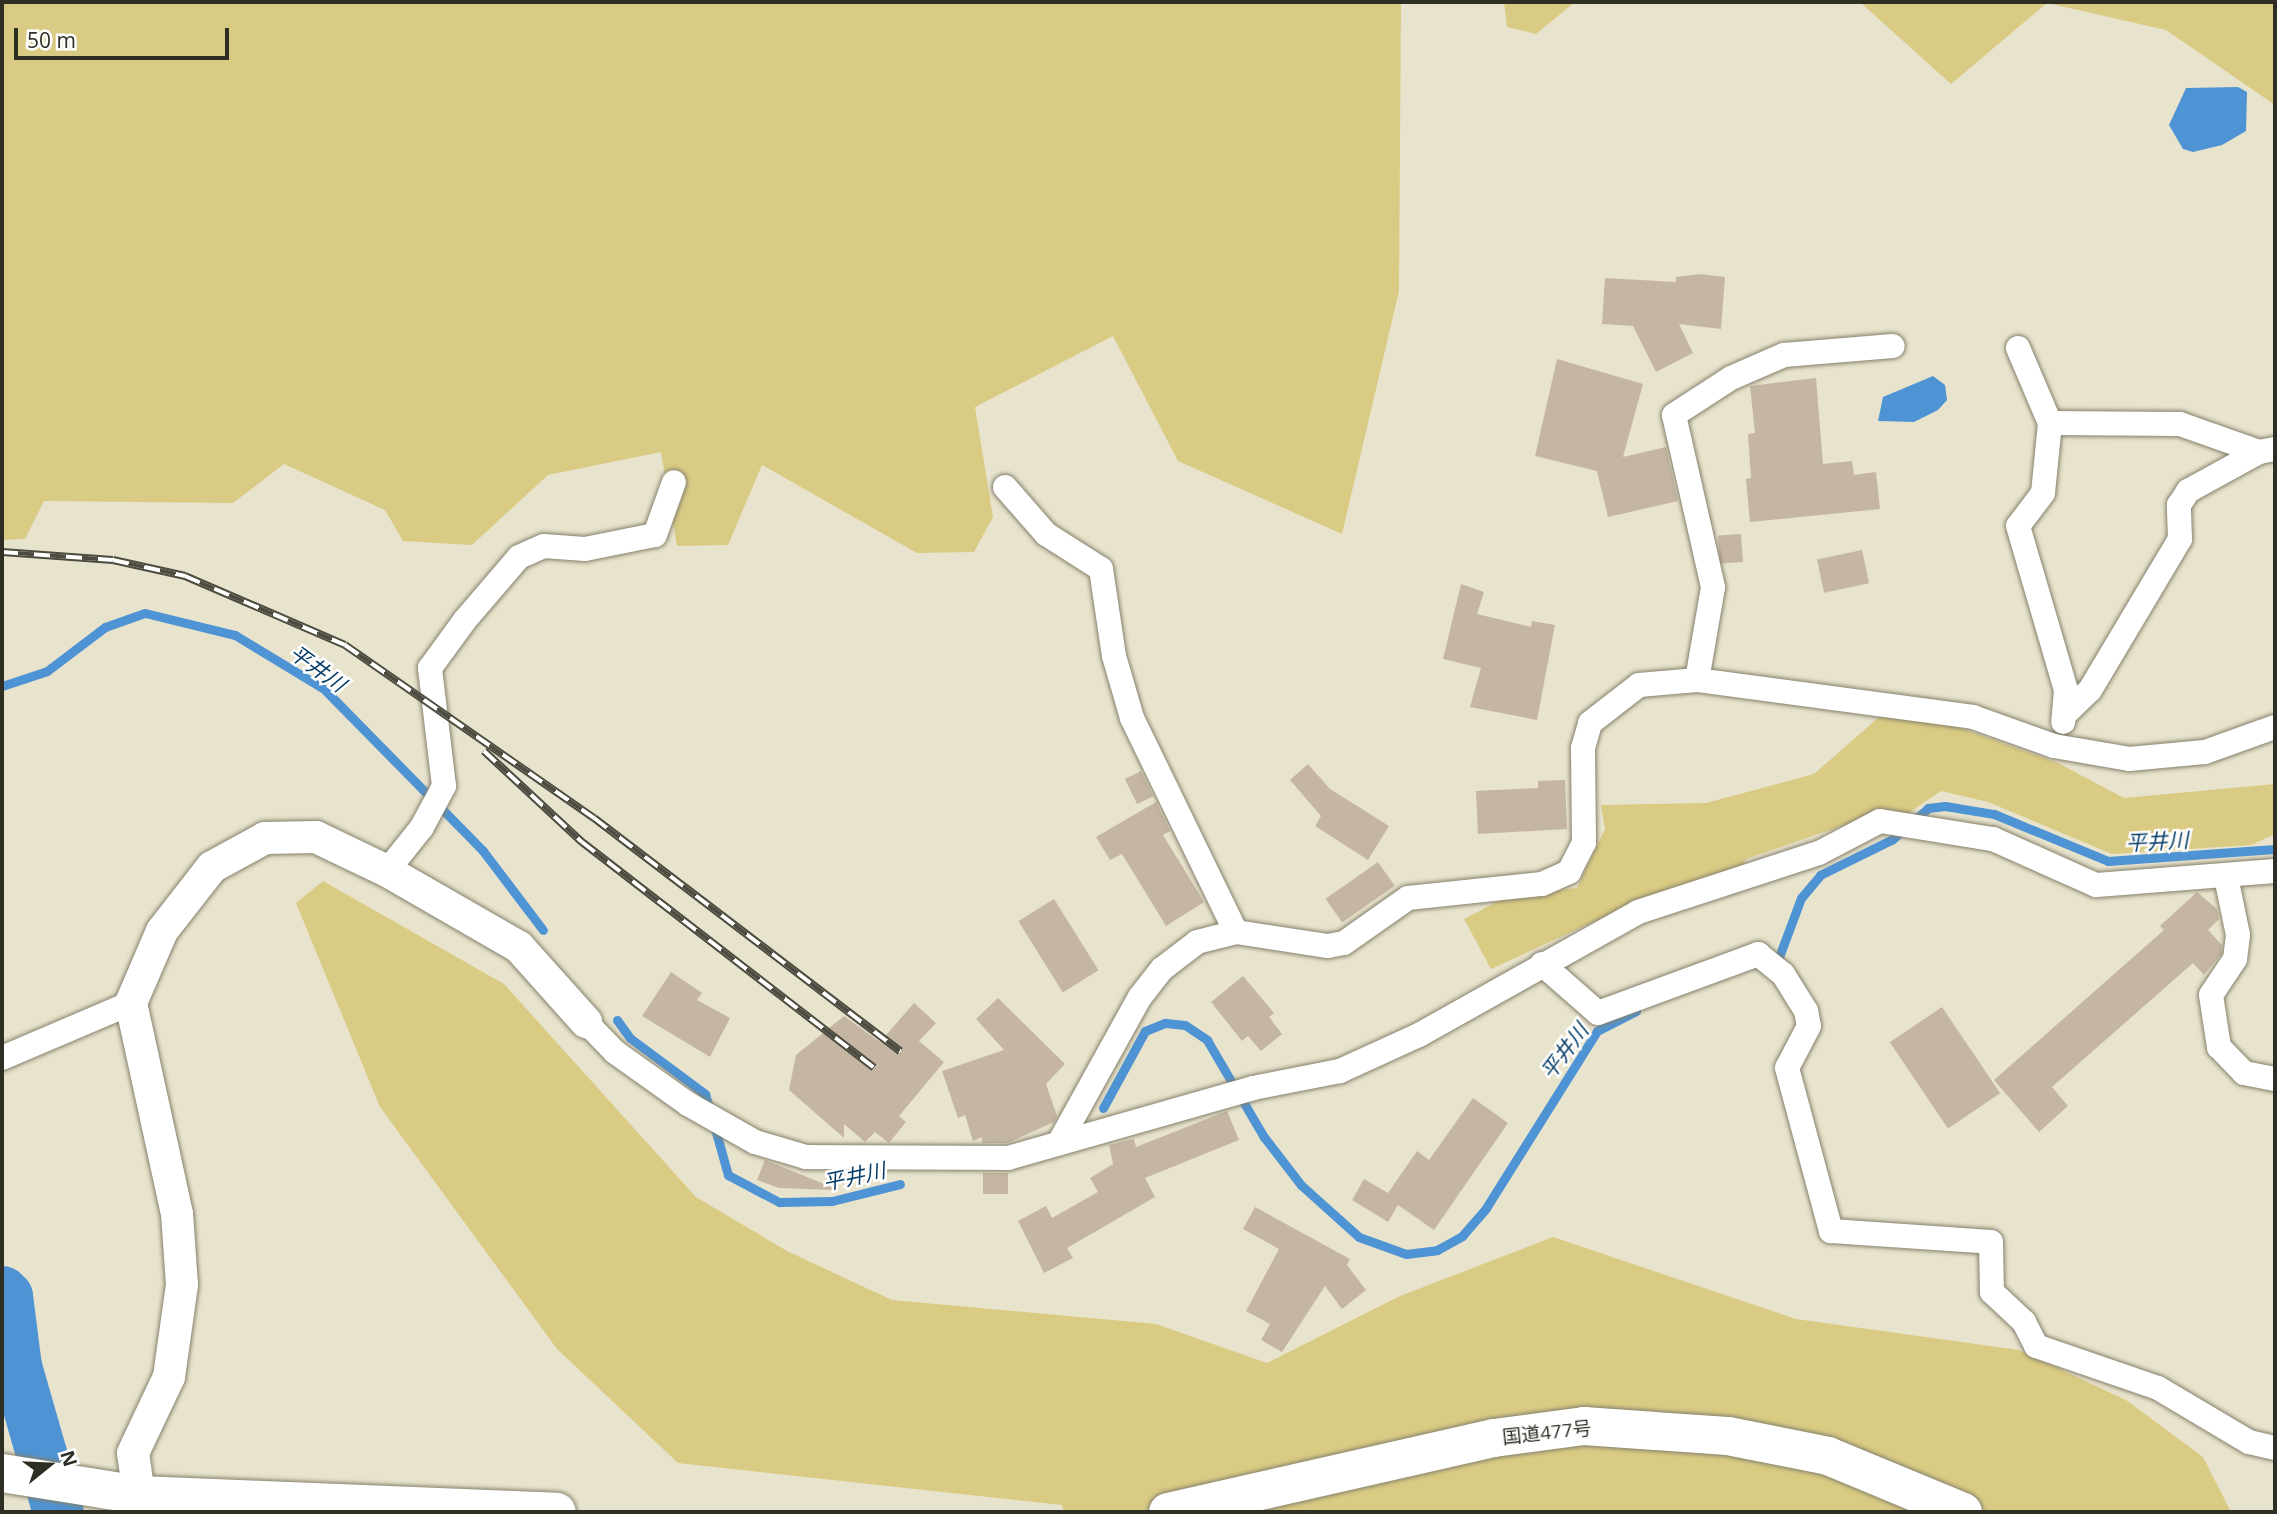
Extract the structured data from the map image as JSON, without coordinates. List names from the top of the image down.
{
  "streets": {
    "highway": ["国道477号"]
  },
  "water": ["平井川"],
  "scale_bar": "50 m",
  "north": "right"
}
